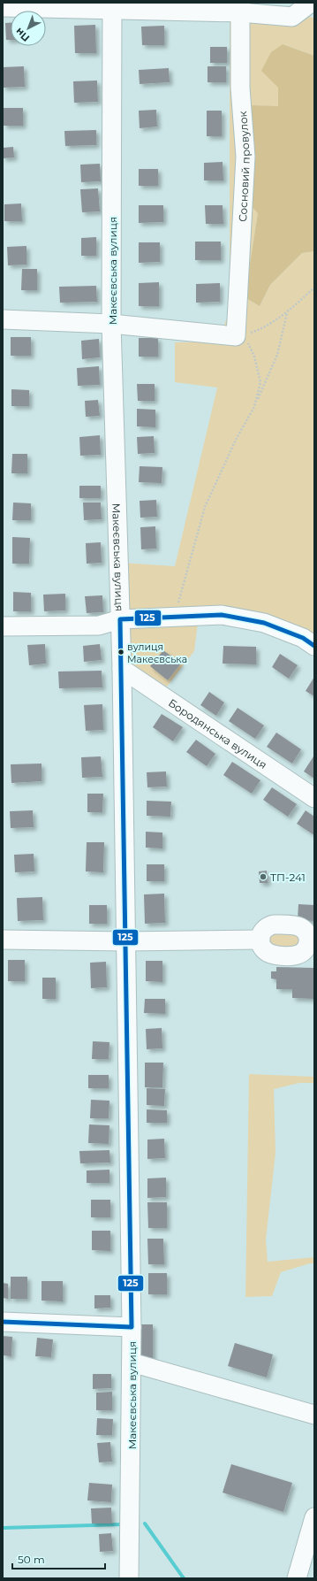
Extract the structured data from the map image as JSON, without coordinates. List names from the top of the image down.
{
  "streets": {
    "street": ["Сосновий провулок", "Макеєвська вулиця", "Бородянська вулиця"]
  },
  "crossings": [
    ["Макеєвська вулиця", "Бородянська вулиця"]
  ],
  "places": ["вулиця Макеєвська", "ТП-241"],
  "lines": ["transit line 125"],
  "scale_bar": "50 m",
  "north": "bottom left"
}
